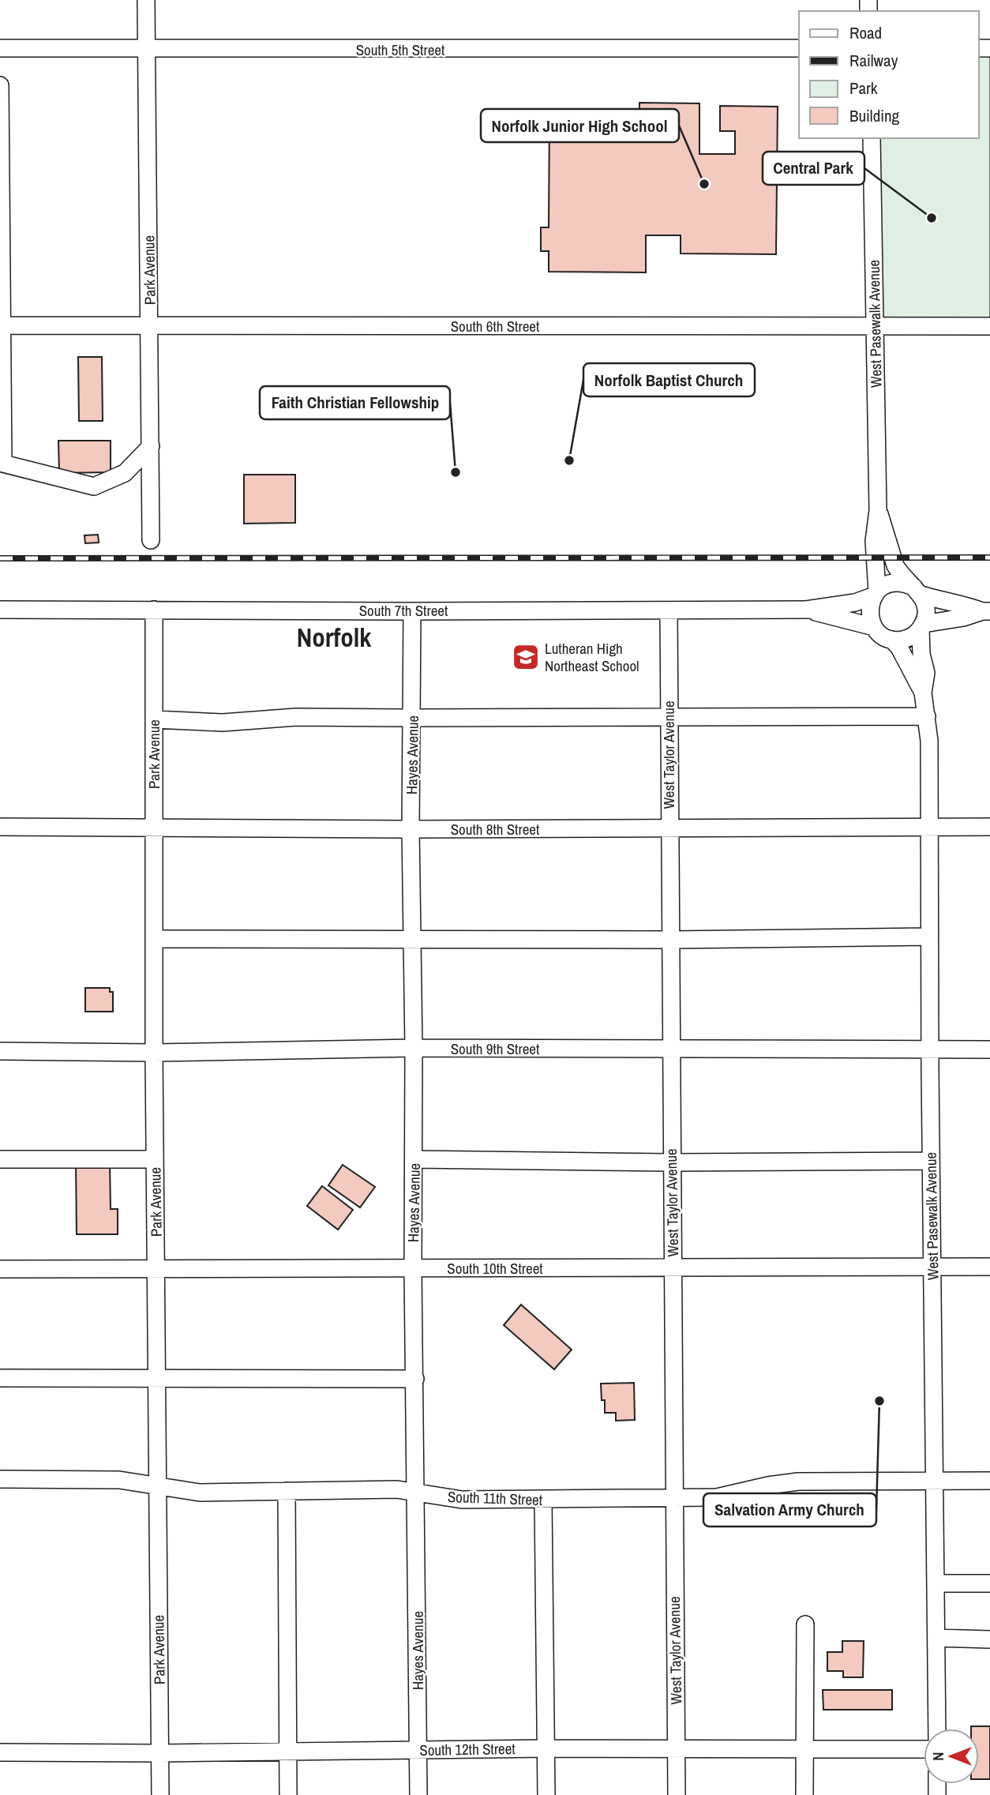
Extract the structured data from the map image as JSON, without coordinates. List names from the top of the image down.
{
  "streets": {
    "street": [
      "South 5th Street",
      "Park Avenue",
      "West Pasewalk Avenue",
      "South 6th Street",
      "South 7th Street",
      "Hayes Avenue",
      "West Taylor Avenue",
      "South 8th Street",
      "South 9th Street",
      "South 10th Street",
      "South 11th Street",
      "South 12th Street"
    ]
  },
  "crossings": [
    ["South 5th Street", "Park Avenue"],
    ["Park Avenue", "South 6th Street"],
    ["Park Avenue", "South 7th Street"],
    ["Park Avenue", "South 8th Street"],
    ["Park Avenue", "South 9th Street"],
    ["Park Avenue", "South 10th Street"],
    ["Park Avenue", "South 11th Street"],
    ["Park Avenue", "South 12th Street"],
    ["West Pasewalk Avenue", "South 6th Street"],
    ["West Pasewalk Avenue", "South 7th Street"],
    ["West Pasewalk Avenue", "South 8th Street"],
    ["West Pasewalk Avenue", "South 9th Street"],
    ["West Pasewalk Avenue", "South 10th Street"],
    ["West Pasewalk Avenue", "South 11th Street"],
    ["South 7th Street", "Hayes Avenue"],
    ["South 7th Street", "West Taylor Avenue"],
    ["Hayes Avenue", "South 8th Street"],
    ["Hayes Avenue", "South 9th Street"],
    ["Hayes Avenue", "South 10th Street"],
    ["Hayes Avenue", "South 11th Street"],
    ["Hayes Avenue", "South 12th Street"],
    ["West Taylor Avenue", "South 8th Street"],
    ["West Taylor Avenue", "South 9th Street"],
    ["West Taylor Avenue", "South 10th Street"],
    ["West Taylor Avenue", "South 11th Street"],
    ["West Taylor Avenue", "South 12th Street"]
  ],
  "districts": ["Norfolk"],
  "places": {
    "other": [
      "Norfolk Junior High School",
      "Central Park",
      "Norfolk Baptist Church",
      "Faith Christian Fellowship",
      "Salvation Army Church"
    ],
    "school or university": ["Lutheran High Northeast School"]
  },
  "legend": [
    "Road",
    "Railway",
    "Park",
    "Building"
  ],
  "north": "left"
}
